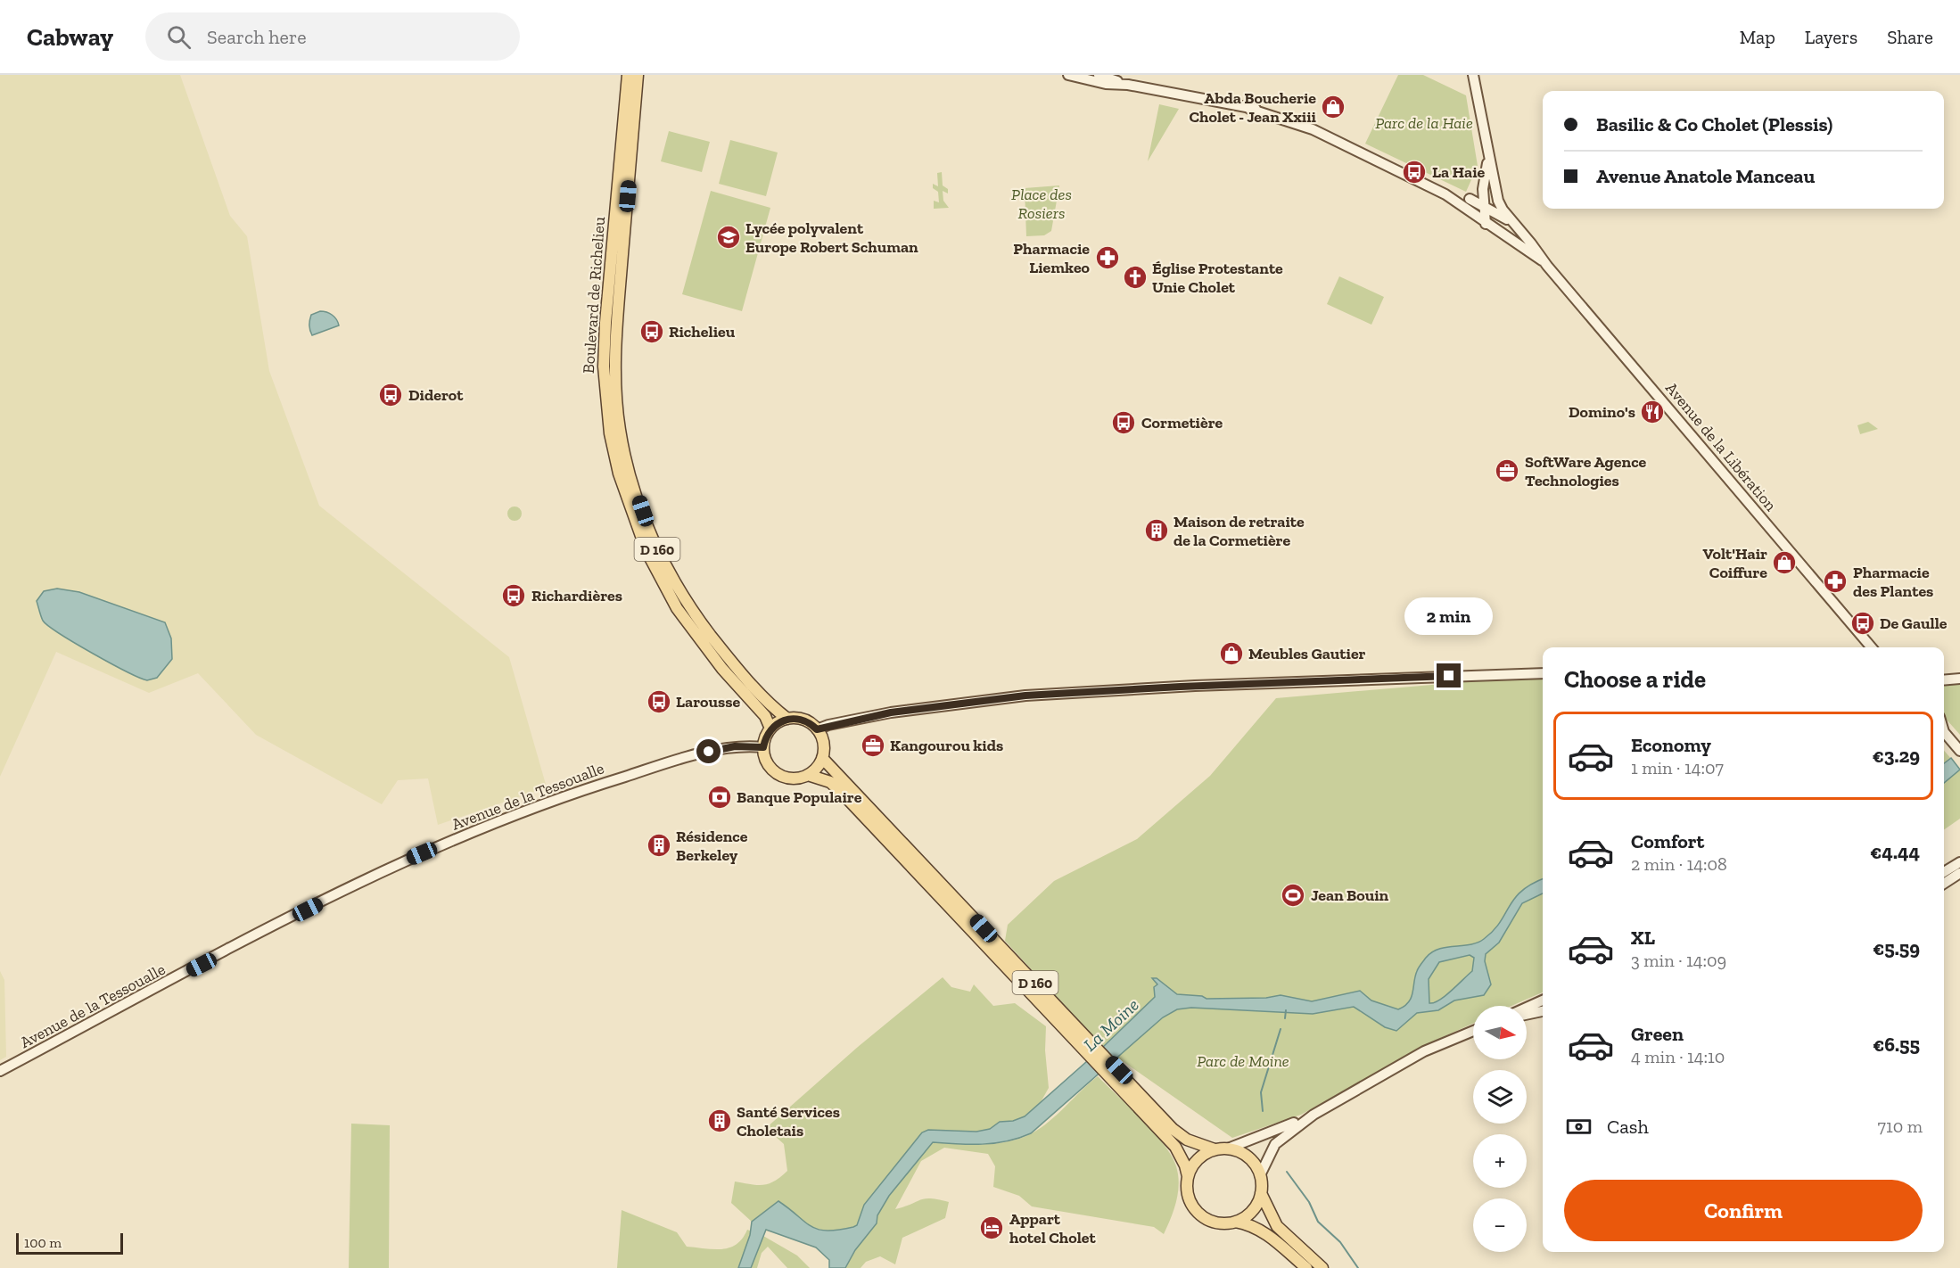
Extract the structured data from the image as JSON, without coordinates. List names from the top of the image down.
{
  "streets": {
    "main road": [
      "Boulevard de Richelieu",
      "Avenue de la Libération",
      "D 160",
      "Avenue de la Tessoualle"
    ]
  },
  "crossings": [
    ["Boulevard de Richelieu", "D 160"],
    ["Boulevard de Richelieu", "Avenue de la Tessoualle"],
    ["D 160", "Avenue de la Tessoualle"]
  ],
  "water": ["La Moine"],
  "parks": ["Parc de la Haie", "Place des Rosiers", "Parc de Moine"],
  "places": {
    "shop": ["Abda Boucherie Cholet - Jean Xxiii", "Volt'Hair Coiffure", "Meubles Gautier"],
    "bus stop": [
      "La Haie",
      "Richelieu",
      "Diderot",
      "Cormetière",
      "Richardières",
      "De Gaulle",
      "Larousse"
    ],
    "school or university": ["Lycée polyvalent Europe Robert Schuman"],
    "pharmacy": ["Pharmacie Liemkeo", "Pharmacie des Plantes"],
    "church": ["Église Protestante Unie Cholet"],
    "restaurant": ["Domino's"],
    "office": ["SoftWare Agence Technologies", "Kangourou kids"],
    "building": ["Maison de retraite de la Cormetière", "Résidence Berkeley", "Santé Services Choletais"],
    "bank": ["Banque Populaire"],
    "sports": ["Jean Bouin"],
    "hotel": ["Appart hotel Cholet"]
  },
  "scale_bar": "100 m",
  "north": "right",
  "page": {
    "header": "Cabway",
    "search": "Search here",
    "nav": ["Map", "Layers", "Share"],
    "banner": ["Basilic & Co Cholet (Plessis)", "Avenue Anatole Manceau"],
    "bubble": "2 min",
    "heading": "Choose a ride",
    "list": [
      {
        "name": "Economy",
        "note": "1 min · 14:07",
        "value": "€3.29"
      },
      {
        "name": "Comfort",
        "note": "2 min · 14:08",
        "value": "€4.44"
      },
      {
        "name": "XL",
        "note": "3 min · 14:09",
        "value": "€5.59"
      },
      {
        "name": "Green",
        "note": "4 min · 14:10",
        "value": "€6.55"
      }
    ],
    "map_buttons": ["+", "−"],
    "pay": ["Cash", "710 m"],
    "buttons": "Confirm",
    "scale": "100 m"
  }
}
